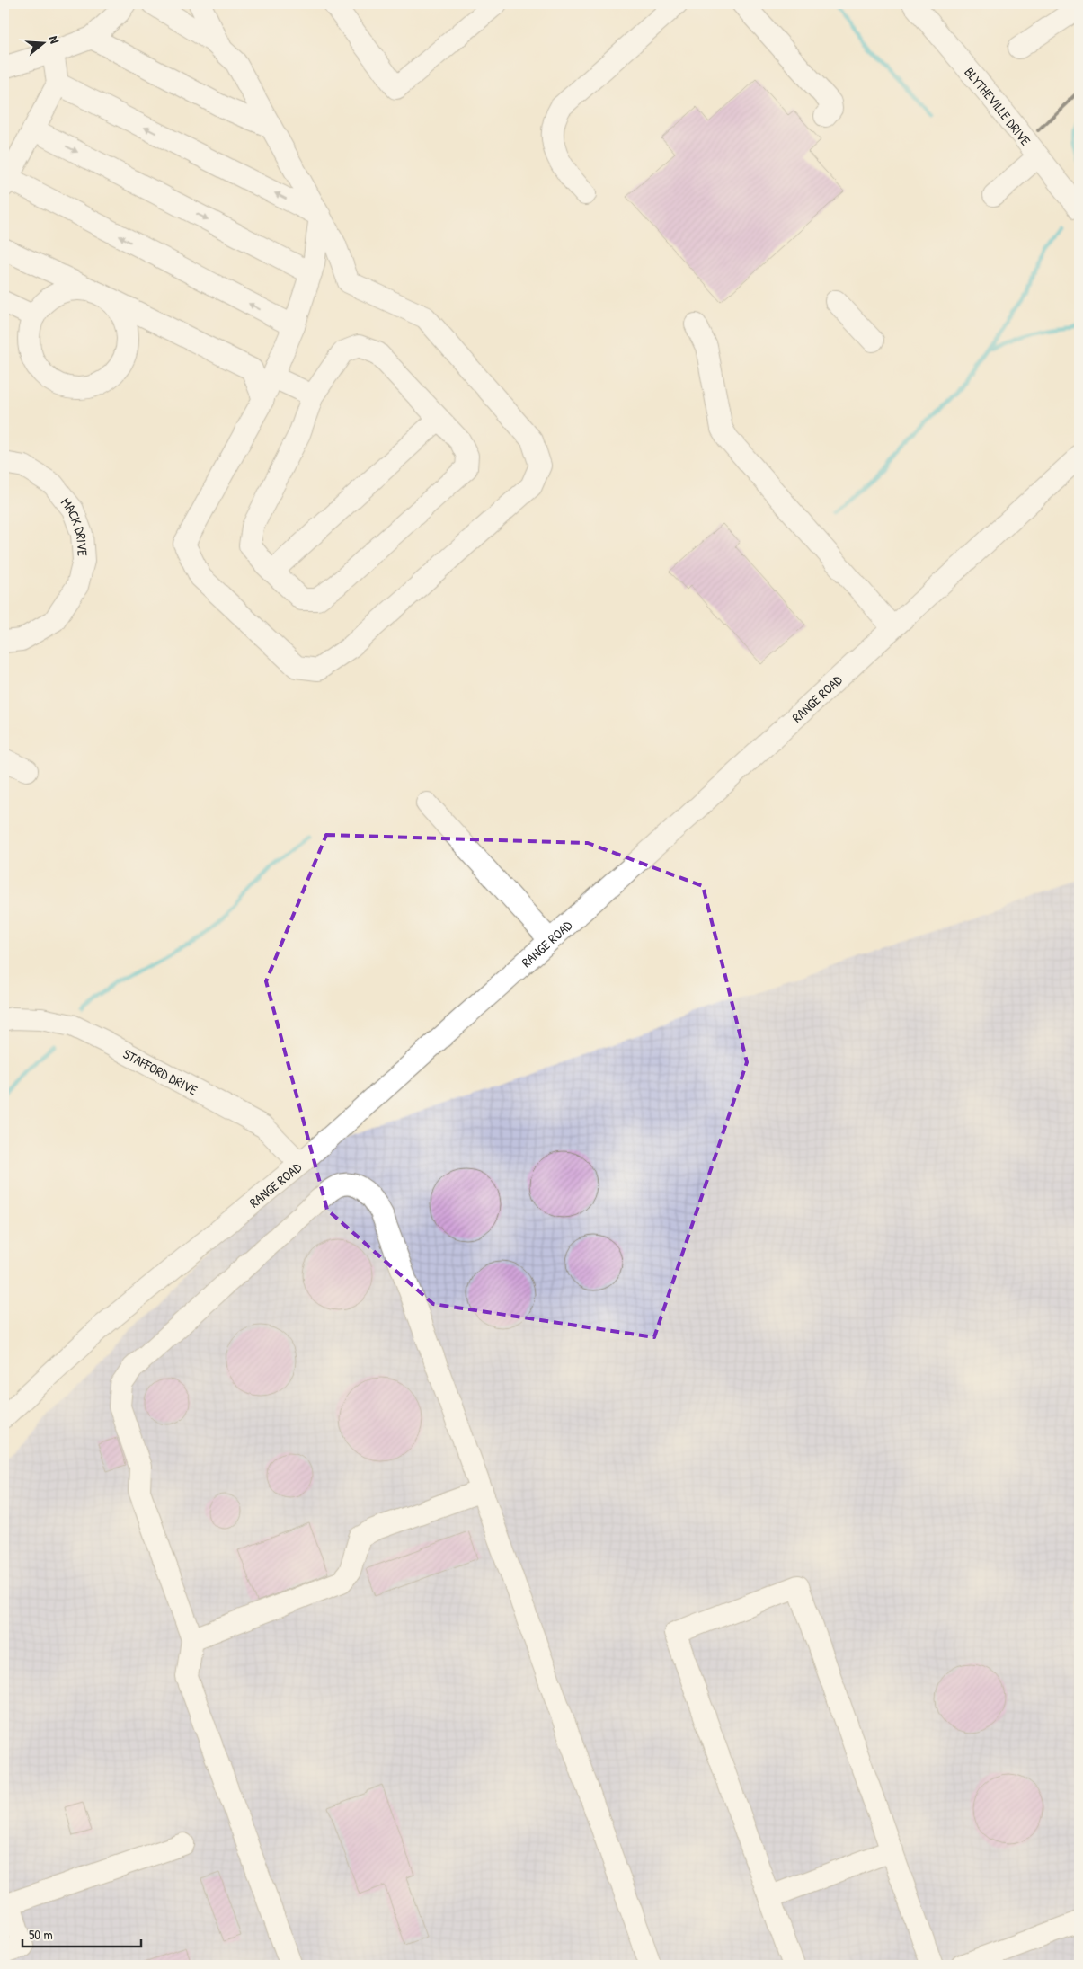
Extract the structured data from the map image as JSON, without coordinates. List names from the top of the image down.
{
  "streets": {
    "street": [
      "BLYTHEVILLE DRIVE",
      "MACK DRIVE",
      "RANGE ROAD",
      "STAFFORD DRIVE"
    ]
  },
  "crossings": [
    ["RANGE ROAD", "STAFFORD DRIVE"]
  ],
  "scale_bar": "50 m",
  "north": "right"
}
